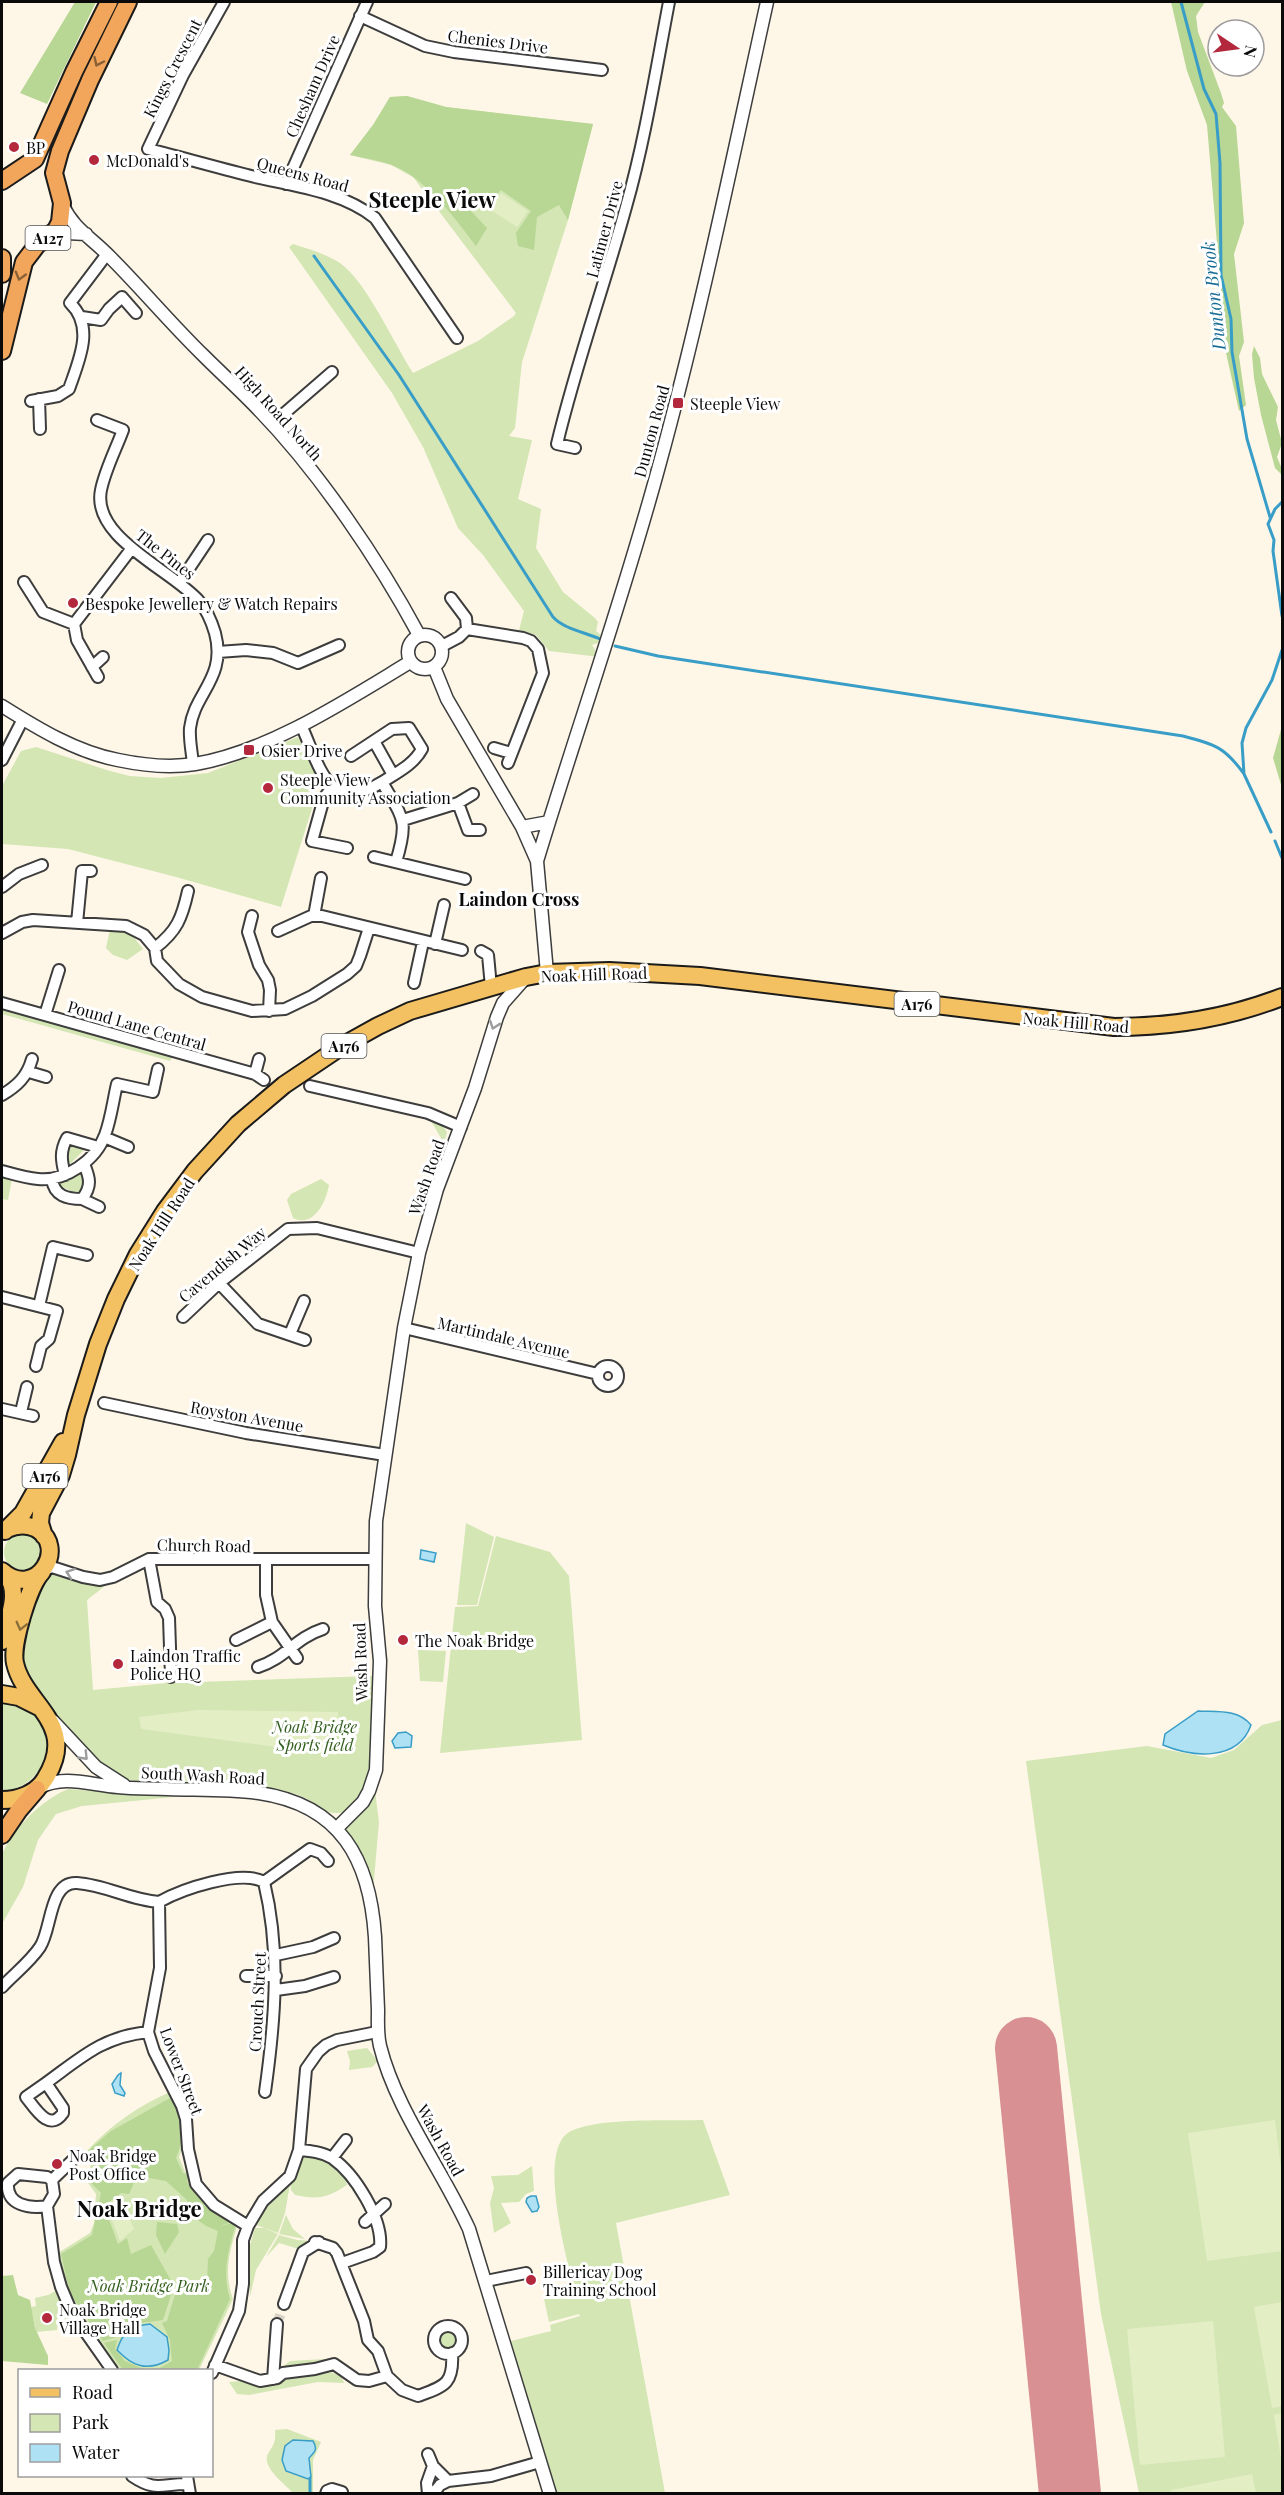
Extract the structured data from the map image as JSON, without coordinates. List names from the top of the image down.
{
  "streets": {
    "highway": ["A127"],
    "main road": ["Noak Hill Road", "A176"],
    "street": [
      "Chenies Drive",
      "Kings Crescent",
      "Chesham Drive",
      "Queens Road",
      "Latimer Drive",
      "High Road North",
      "Dunton Road",
      "The Pines",
      "Pound Lane Central",
      "Wash Road",
      "Cavendish Way",
      "Martindale Avenue",
      "Royston Avenue",
      "Church Road",
      "South Wash Road",
      "Crouch Street",
      "Lower Street"
    ]
  },
  "crossings": [
    ["Chenies Drive", "Chesham Drive"],
    ["Kings Crescent", "Queens Road"],
    ["Chesham Drive", "Queens Road"],
    ["A127", "High Road North"],
    ["Noak Hill Road", "Wash Road"],
    ["Noak Hill Road", "Church Road"],
    ["Noak Hill Road", "South Wash Road"],
    ["Wash Road", "Cavendish Way"],
    ["Wash Road", "Martindale Avenue"],
    ["Wash Road", "Royston Avenue"],
    ["Wash Road", "Church Road"],
    ["Wash Road", "South Wash Road"]
  ],
  "districts": ["Steeple View", "Laindon Cross", "Noak Bridge"],
  "water": ["Dunton Brook"],
  "parks": ["Noak Bridge Sports field", "Noak Bridge Park"],
  "places": {
    "other": [
      "BP",
      "McDonald's",
      "Bespoke Jewellery & Watch Repairs",
      "Steeple View Community Association",
      "The Noak Bridge",
      "Laindon Traffic Police HQ",
      "Noak Bridge Post Office",
      "Billericay Dog Training School",
      "Noak Bridge Village Hall"
    ],
    "transit": ["Steeple View", "Osier Drive"]
  },
  "legend": ["Road", "Park", "Water"],
  "north": "right"
}
